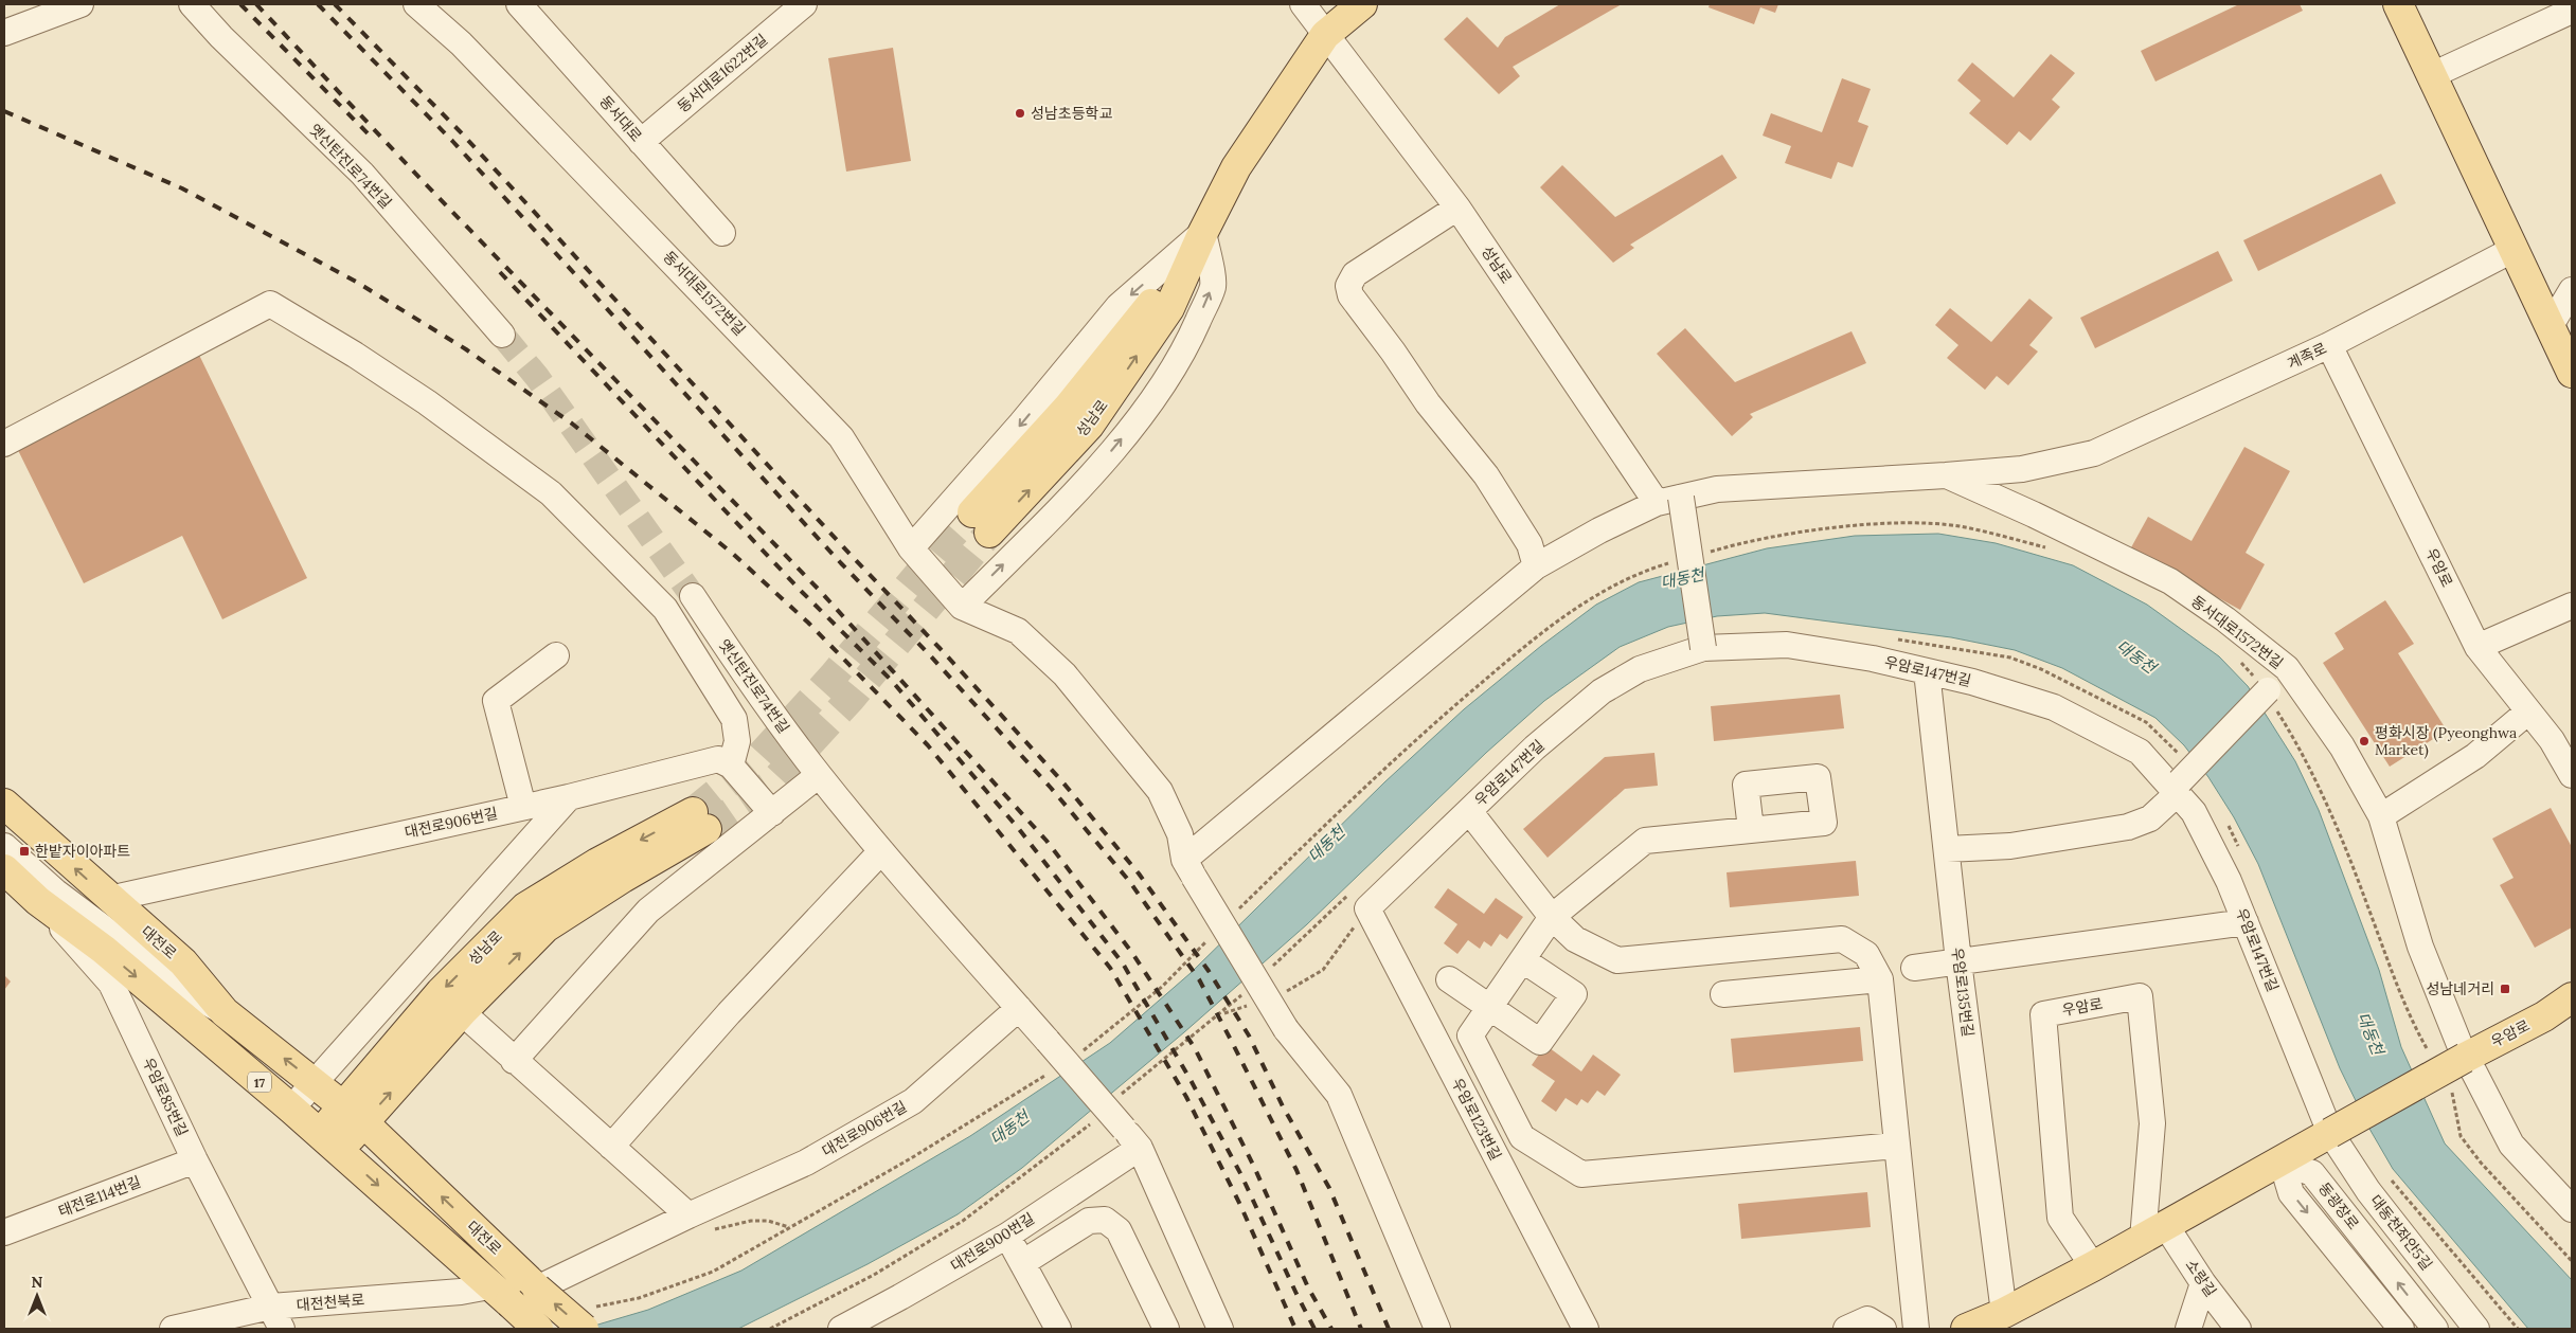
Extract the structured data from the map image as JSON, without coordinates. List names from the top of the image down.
{
  "streets": {
    "main road": [
      "성남로",
      "우암로",
      "대전로",
      "17"
    ],
    "street": [
      "동서대로1622번길",
      "동서대로",
      "옛신탄진로74번길",
      "동서대로1572번길",
      "계족로",
      "우암로147번길",
      "대전로906번길",
      "우암로135번길",
      "우암로85번길",
      "우암로123번길",
      "태전로114번길",
      "동광장로",
      "대동천좌안5길",
      "대전로900번길",
      "소랑길",
      "대전천북로"
    ]
  },
  "crossings": [
    ["동서대로1622번길", "동서대로"],
    ["성남로", "계족로"],
    ["성남로", "대전로"],
    ["성남로", "17"],
    ["동서대로1572번길", "계족로"],
    ["동서대로1572번길", "우암로"],
    ["계족로", "우암로"],
    ["우암로", "우암로147번길"],
    ["우암로", "우암로135번길"],
    ["우암로", "동광장로"],
    ["우암로", "대동천좌안5길"],
    ["우암로", "소랑길"],
    ["우암로147번길", "우암로135번길"],
    ["우암로147번길", "우암로123번길"],
    ["우암로147번길", "대동천좌안5길"],
    ["대전로906번길", "대전로"],
    ["17", "우암로85번길"],
    ["17", "대전천북로"],
    ["우암로85번길", "태전로114번길"],
    ["우암로85번길", "대전천북로"]
  ],
  "water": ["대동천"],
  "places": {
    "other": ["성남초등학교", "평화시장 (Pyeonghwa Market)"],
    "transit": ["한밭자이아파트", "성남네거리"]
  },
  "north": "top"
}
